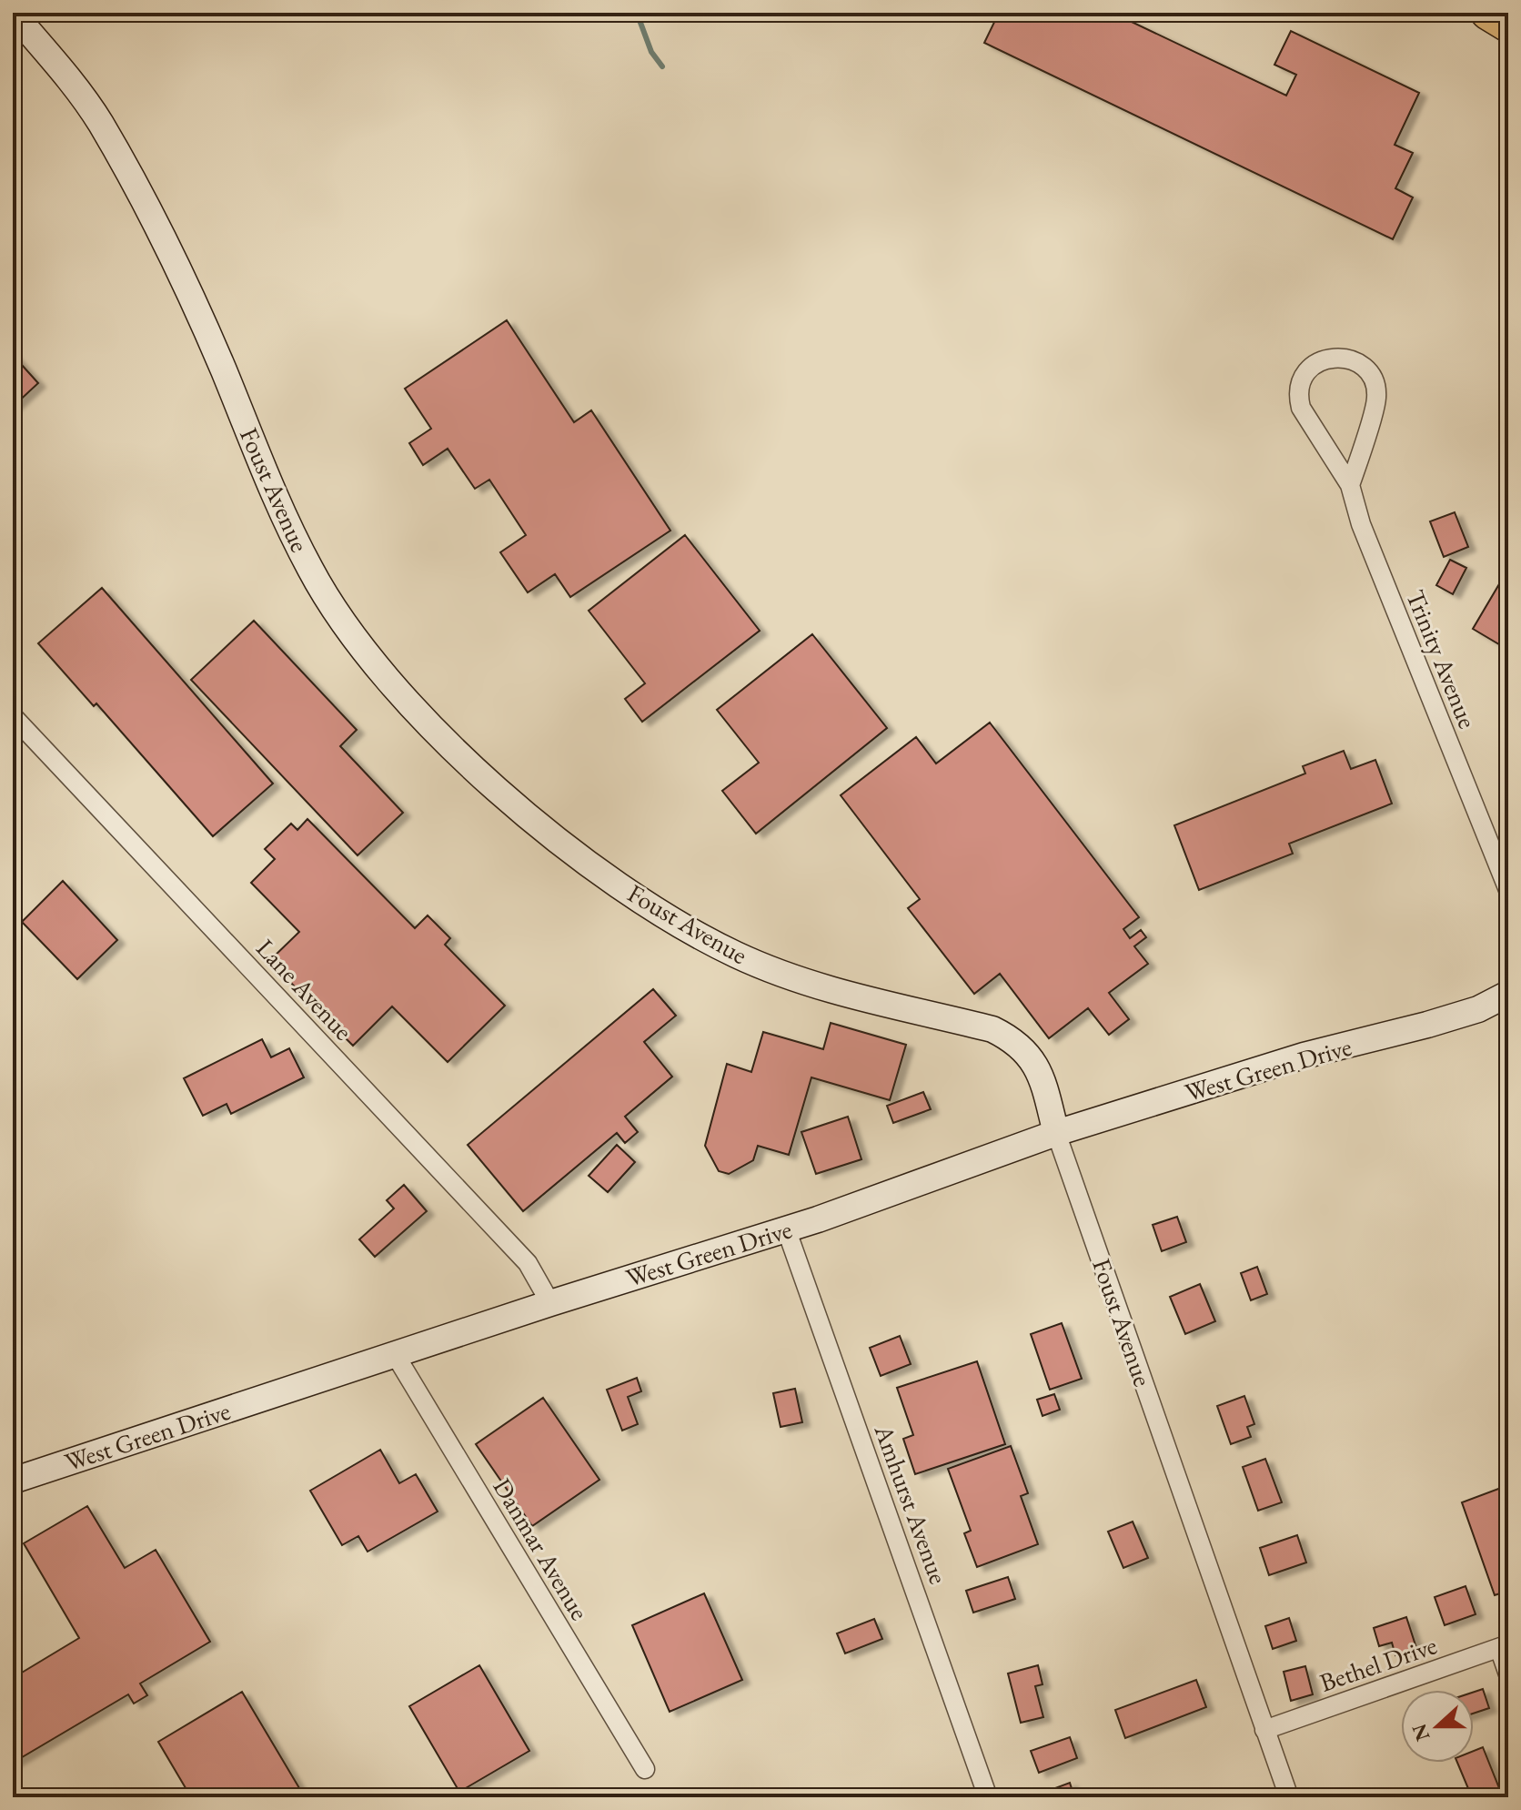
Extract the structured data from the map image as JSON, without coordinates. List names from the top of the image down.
{
  "streets": {
    "main road": ["Foust Avenue", "West Green Drive"],
    "street": [
      "Trinity Avenue",
      "Lane Avenue",
      "Amhurst Avenue",
      "Danmar Avenue",
      "Bethel Drive"
    ]
  },
  "crossings": [
    ["Foust Avenue", "West Green Drive"],
    ["Foust Avenue", "Bethel Drive"],
    ["Lane Avenue", "West Green Drive"],
    ["West Green Drive", "Amhurst Avenue"],
    ["West Green Drive", "Danmar Avenue"]
  ],
  "north": "left"
}
